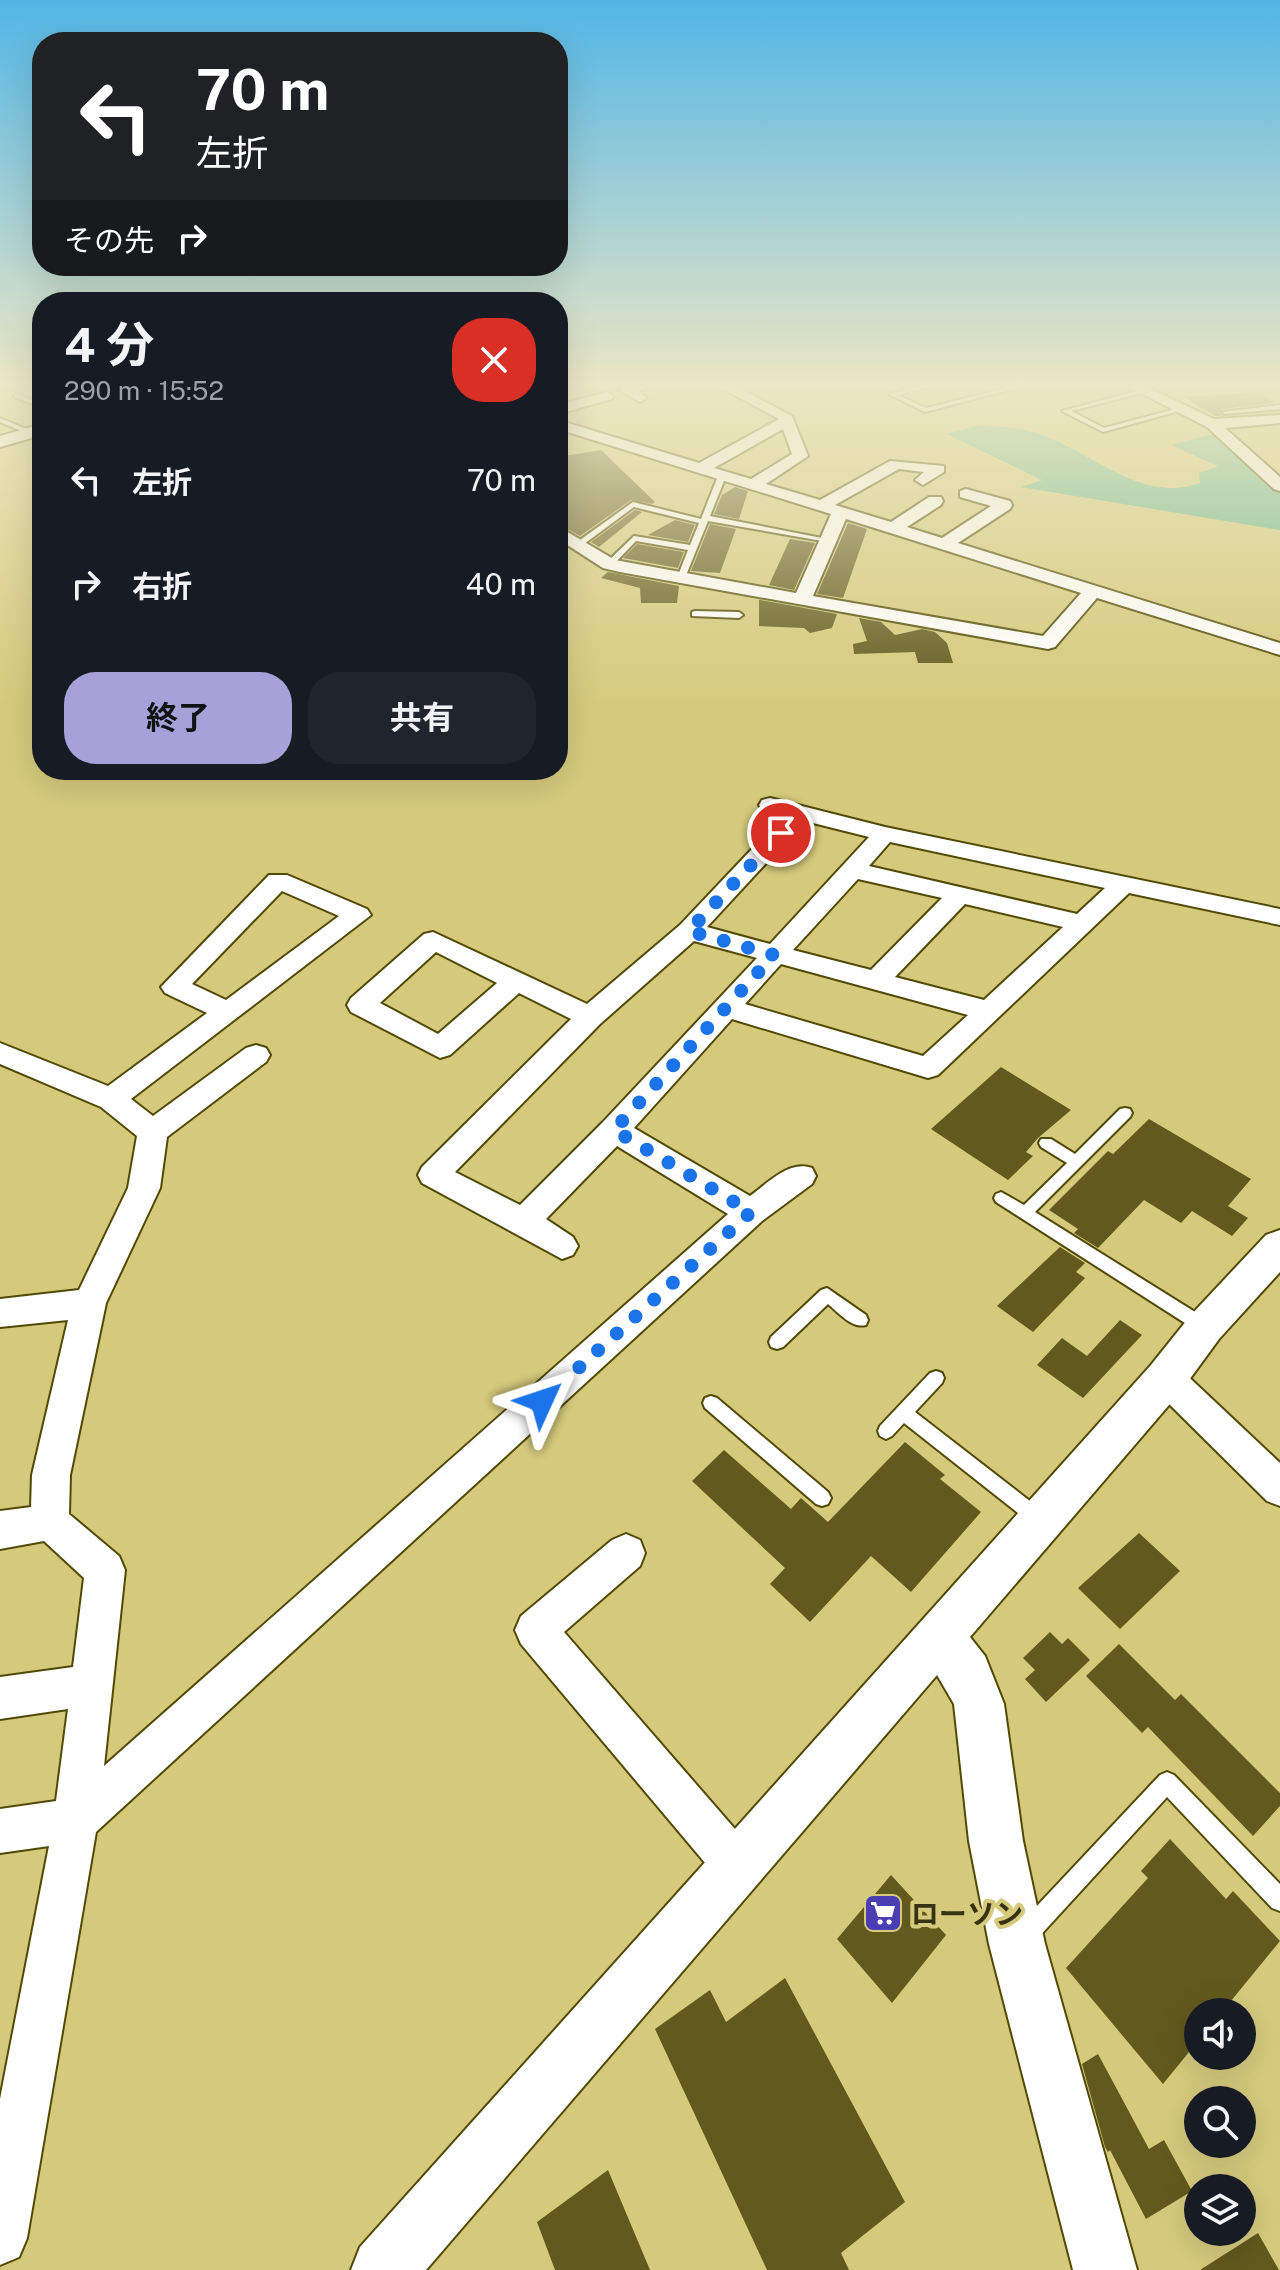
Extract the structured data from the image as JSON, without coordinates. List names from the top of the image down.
{
  "places": {
    "supermarket": ["ローソン"]
  },
  "page": {
    "turn": ["70 m", "左折"],
    "then": "その先",
    "heading": ["4 分", "290 m · 15:52"],
    "list": [
      {
        "name": "左折",
        "value": "70 m"
      },
      {
        "name": "右折",
        "value": "40 m"
      }
    ],
    "buttons": ["終了", "共有"]
  }
}
